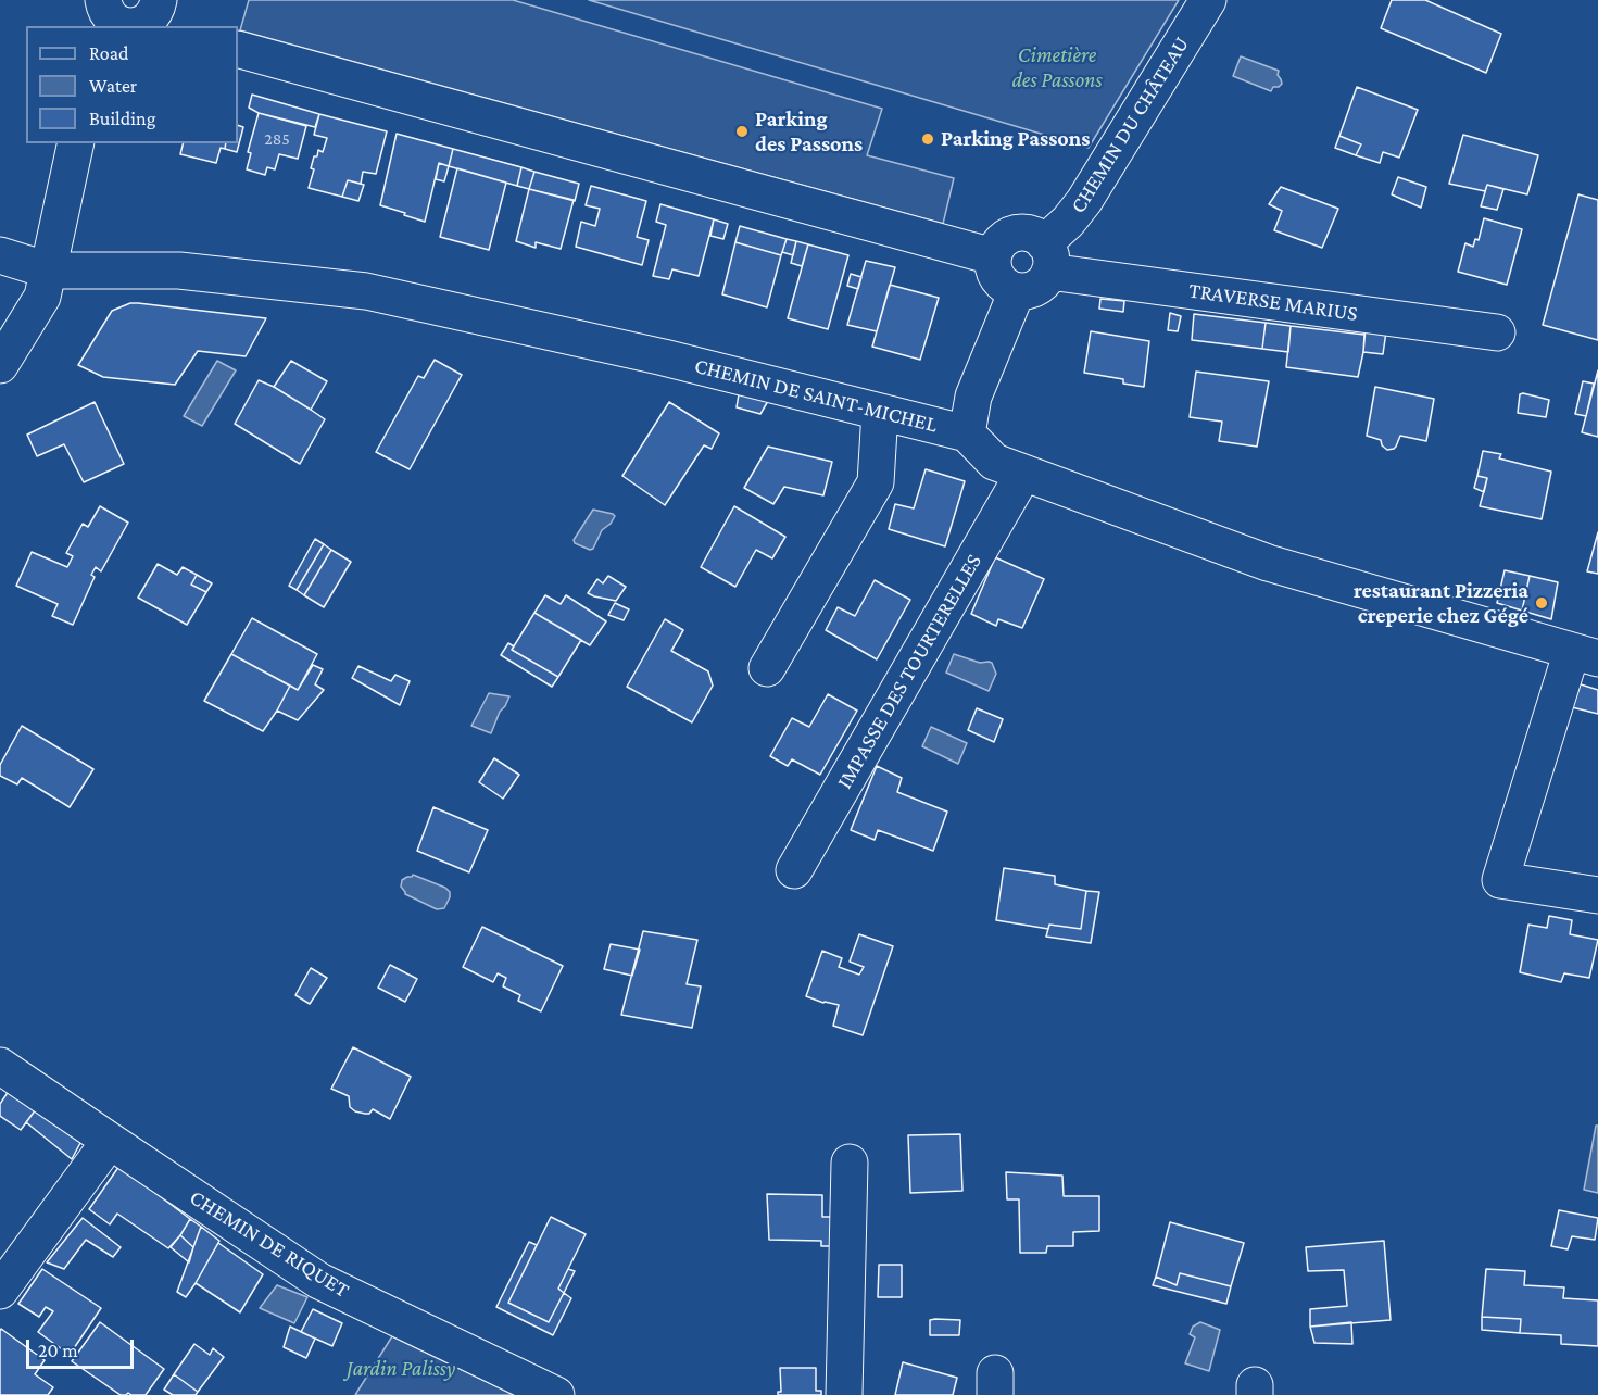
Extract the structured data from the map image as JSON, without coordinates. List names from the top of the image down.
{
  "streets": {
    "street": [
      "CHEMIN DU CHÂTEAU",
      "TRAVERSE MARIUS",
      "CHEMIN DE SAINT-MICHEL",
      "IMPASSE DES TOURTERELLES",
      "CHEMIN DE RIQUET"
    ]
  },
  "crossings": [
    ["CHEMIN DU CHÂTEAU", "TRAVERSE MARIUS"],
    ["CHEMIN DE SAINT-MICHEL", "IMPASSE DES TOURTERELLES"]
  ],
  "parks": ["Cimetière des Passons", "Jardin Palissy"],
  "places": ["Parking des Passons", "Parking Passons", "restaurant Pizzeria creperie chez Gégé"],
  "house_numbers": ["285"],
  "legend": ["Road", "Water", "Building"],
  "scale_bar": "20 m"
}
